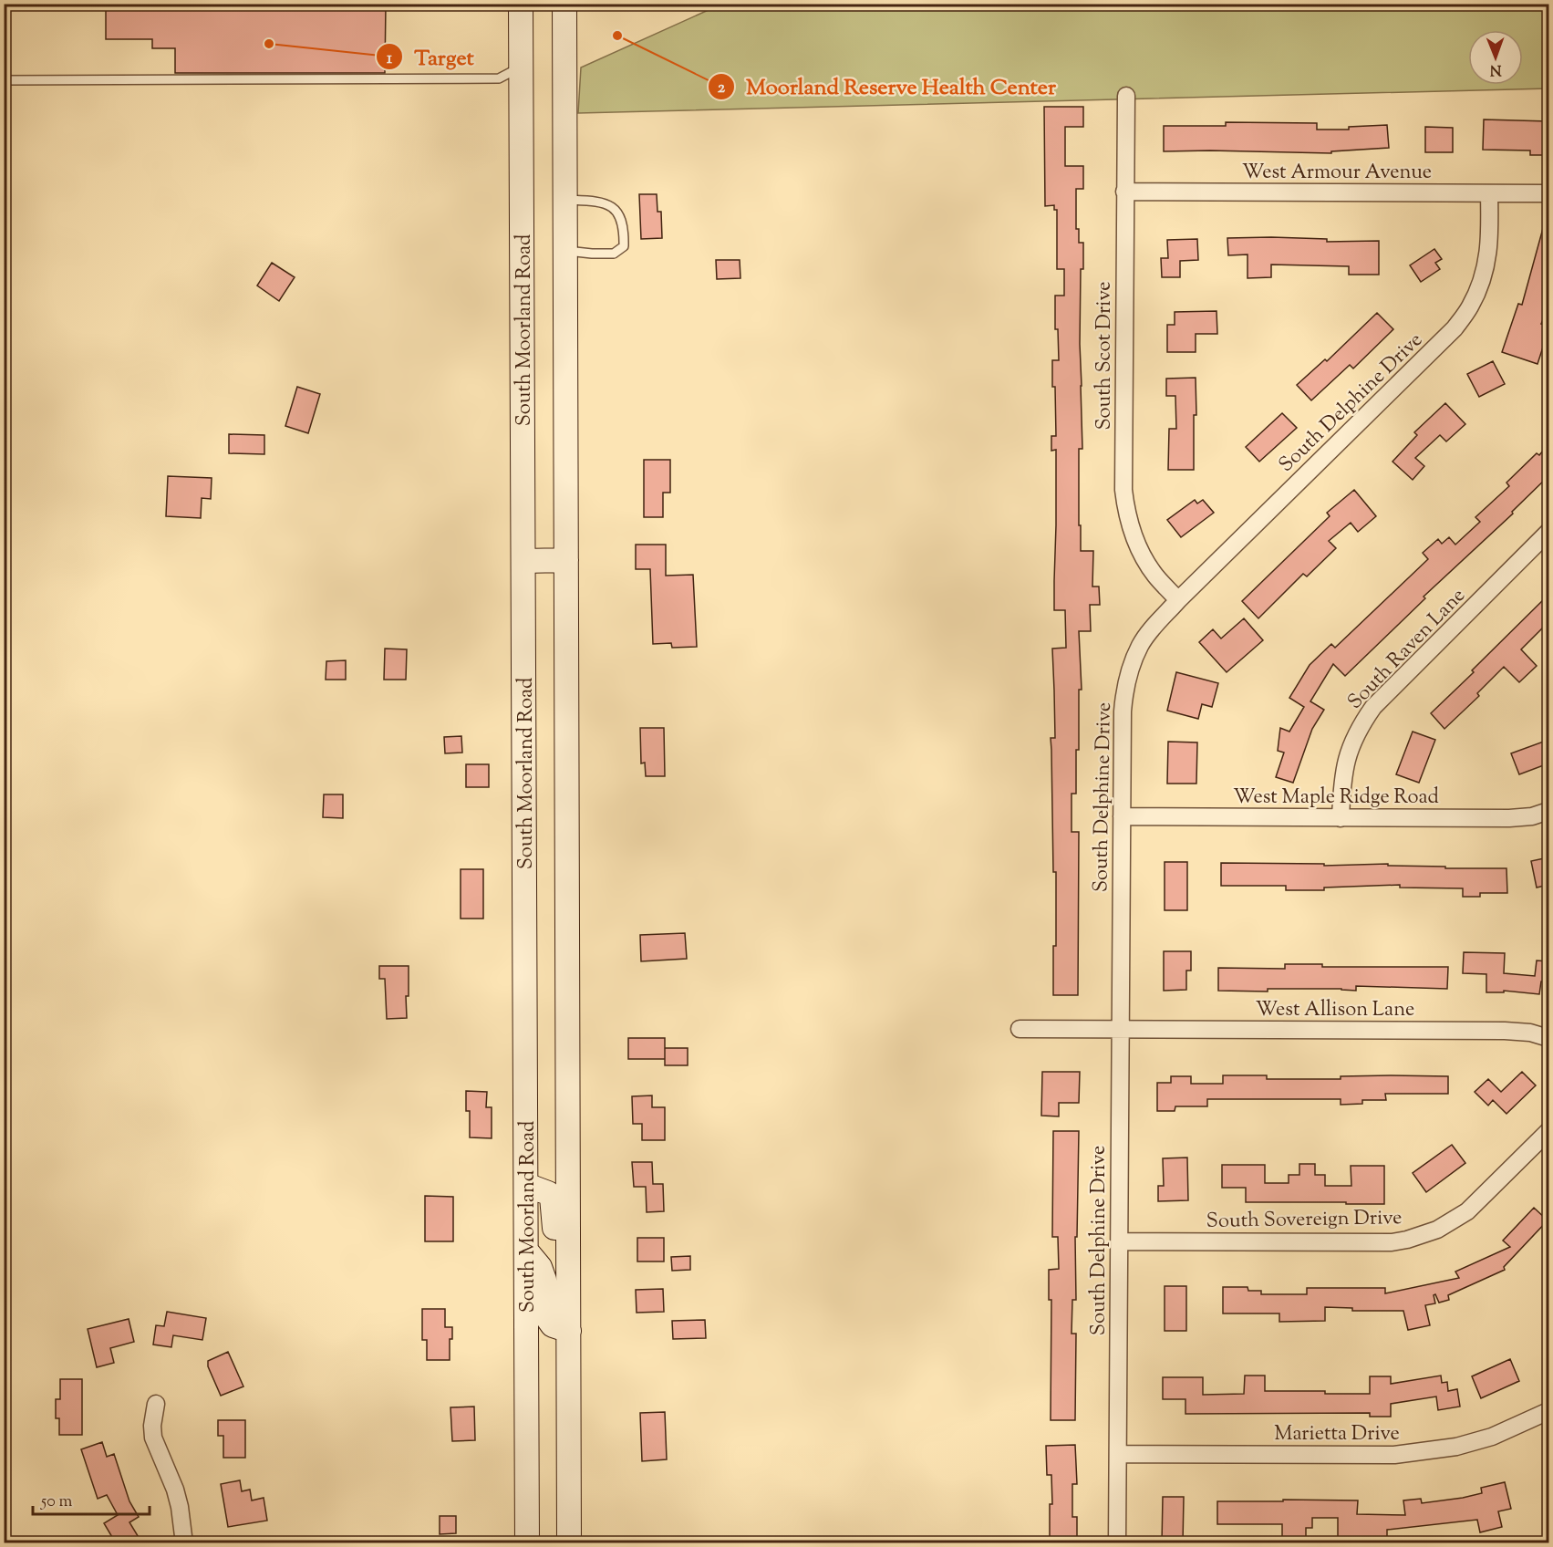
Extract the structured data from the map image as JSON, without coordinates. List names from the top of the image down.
{
  "streets": {
    "main road": ["South Moorland Road"],
    "street": [
      "West Armour Avenue",
      "South Scot Drive",
      "South Delphine Drive",
      "South Raven Lane",
      "West Maple Ridge Road",
      "West Allison Lane",
      "South Sovereign Drive",
      "Marietta Drive"
    ]
  },
  "crossings": [
    ["West Armour Avenue", "South Scot Drive"],
    ["West Armour Avenue", "South Delphine Drive"],
    ["South Scot Drive", "South Delphine Drive"],
    ["South Delphine Drive", "West Maple Ridge Road"],
    ["South Delphine Drive", "West Allison Lane"],
    ["South Delphine Drive", "South Sovereign Drive"],
    ["South Delphine Drive", "Marietta Drive"],
    ["South Raven Lane", "West Maple Ridge Road"]
  ],
  "places": ["Moorland Reserve Health Center", "Target"],
  "scale_bar": "50 m",
  "north": "bottom"
}
